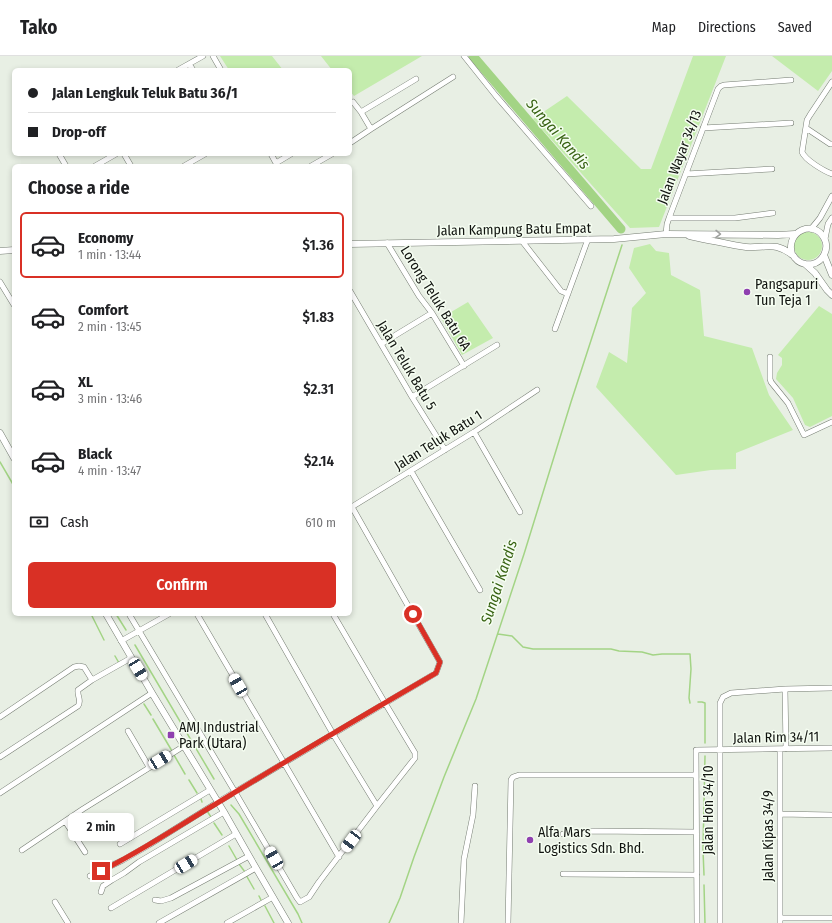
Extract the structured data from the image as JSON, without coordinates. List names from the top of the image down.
{
  "streets": {
    "main road": ["Jalan Kampung Batu Empat"],
    "street": [
      "Jalan Wayar 34/13",
      "Lorong Teluk Batu 6A",
      "Jalan Teluk Batu 5",
      "Jalan Teluk Batu 1",
      "Jalan Rim 34/11",
      "Jalan Hon 34/10",
      "Jalan Kipas 34/9"
    ]
  },
  "crossings": [
    ["Jalan Wayar 34/13", "Jalan Kampung Batu Empat"],
    ["Jalan Kampung Batu Empat", "Lorong Teluk Batu 6A"],
    ["Jalan Teluk Batu 5", "Jalan Teluk Batu 1"],
    ["Jalan Rim 34/11", "Jalan Hon 34/10"],
    ["Jalan Rim 34/11", "Jalan Kipas 34/9"],
    ["Jalan Hon 34/10", "Jalan Kipas 34/9"]
  ],
  "water": ["Sungai Kandis"],
  "places": {
    "other": ["Pangsapuri Tun Teja 1", "Alfa Mars Logistics Sdn. Bhd."],
    "transit": ["AMJ Industrial Park (Utara)"]
  },
  "page": {
    "header": "Tako",
    "nav": ["Map", "Directions", "Saved"],
    "banner": ["Jalan Lengkuk Teluk Batu 36/1", "Drop-off"],
    "heading": "Choose a ride",
    "list": [
      {
        "name": "Economy",
        "note": "1 min · 13:44",
        "value": "$1.36"
      },
      {
        "name": "Comfort",
        "note": "2 min · 13:45",
        "value": "$1.83"
      },
      {
        "name": "XL",
        "note": "3 min · 13:46",
        "value": "$2.31"
      },
      {
        "name": "Black",
        "note": "4 min · 13:47",
        "value": "$2.14"
      }
    ],
    "pay": ["Cash", "610 m"],
    "buttons": "Confirm",
    "bubble": "2 min"
  }
}
